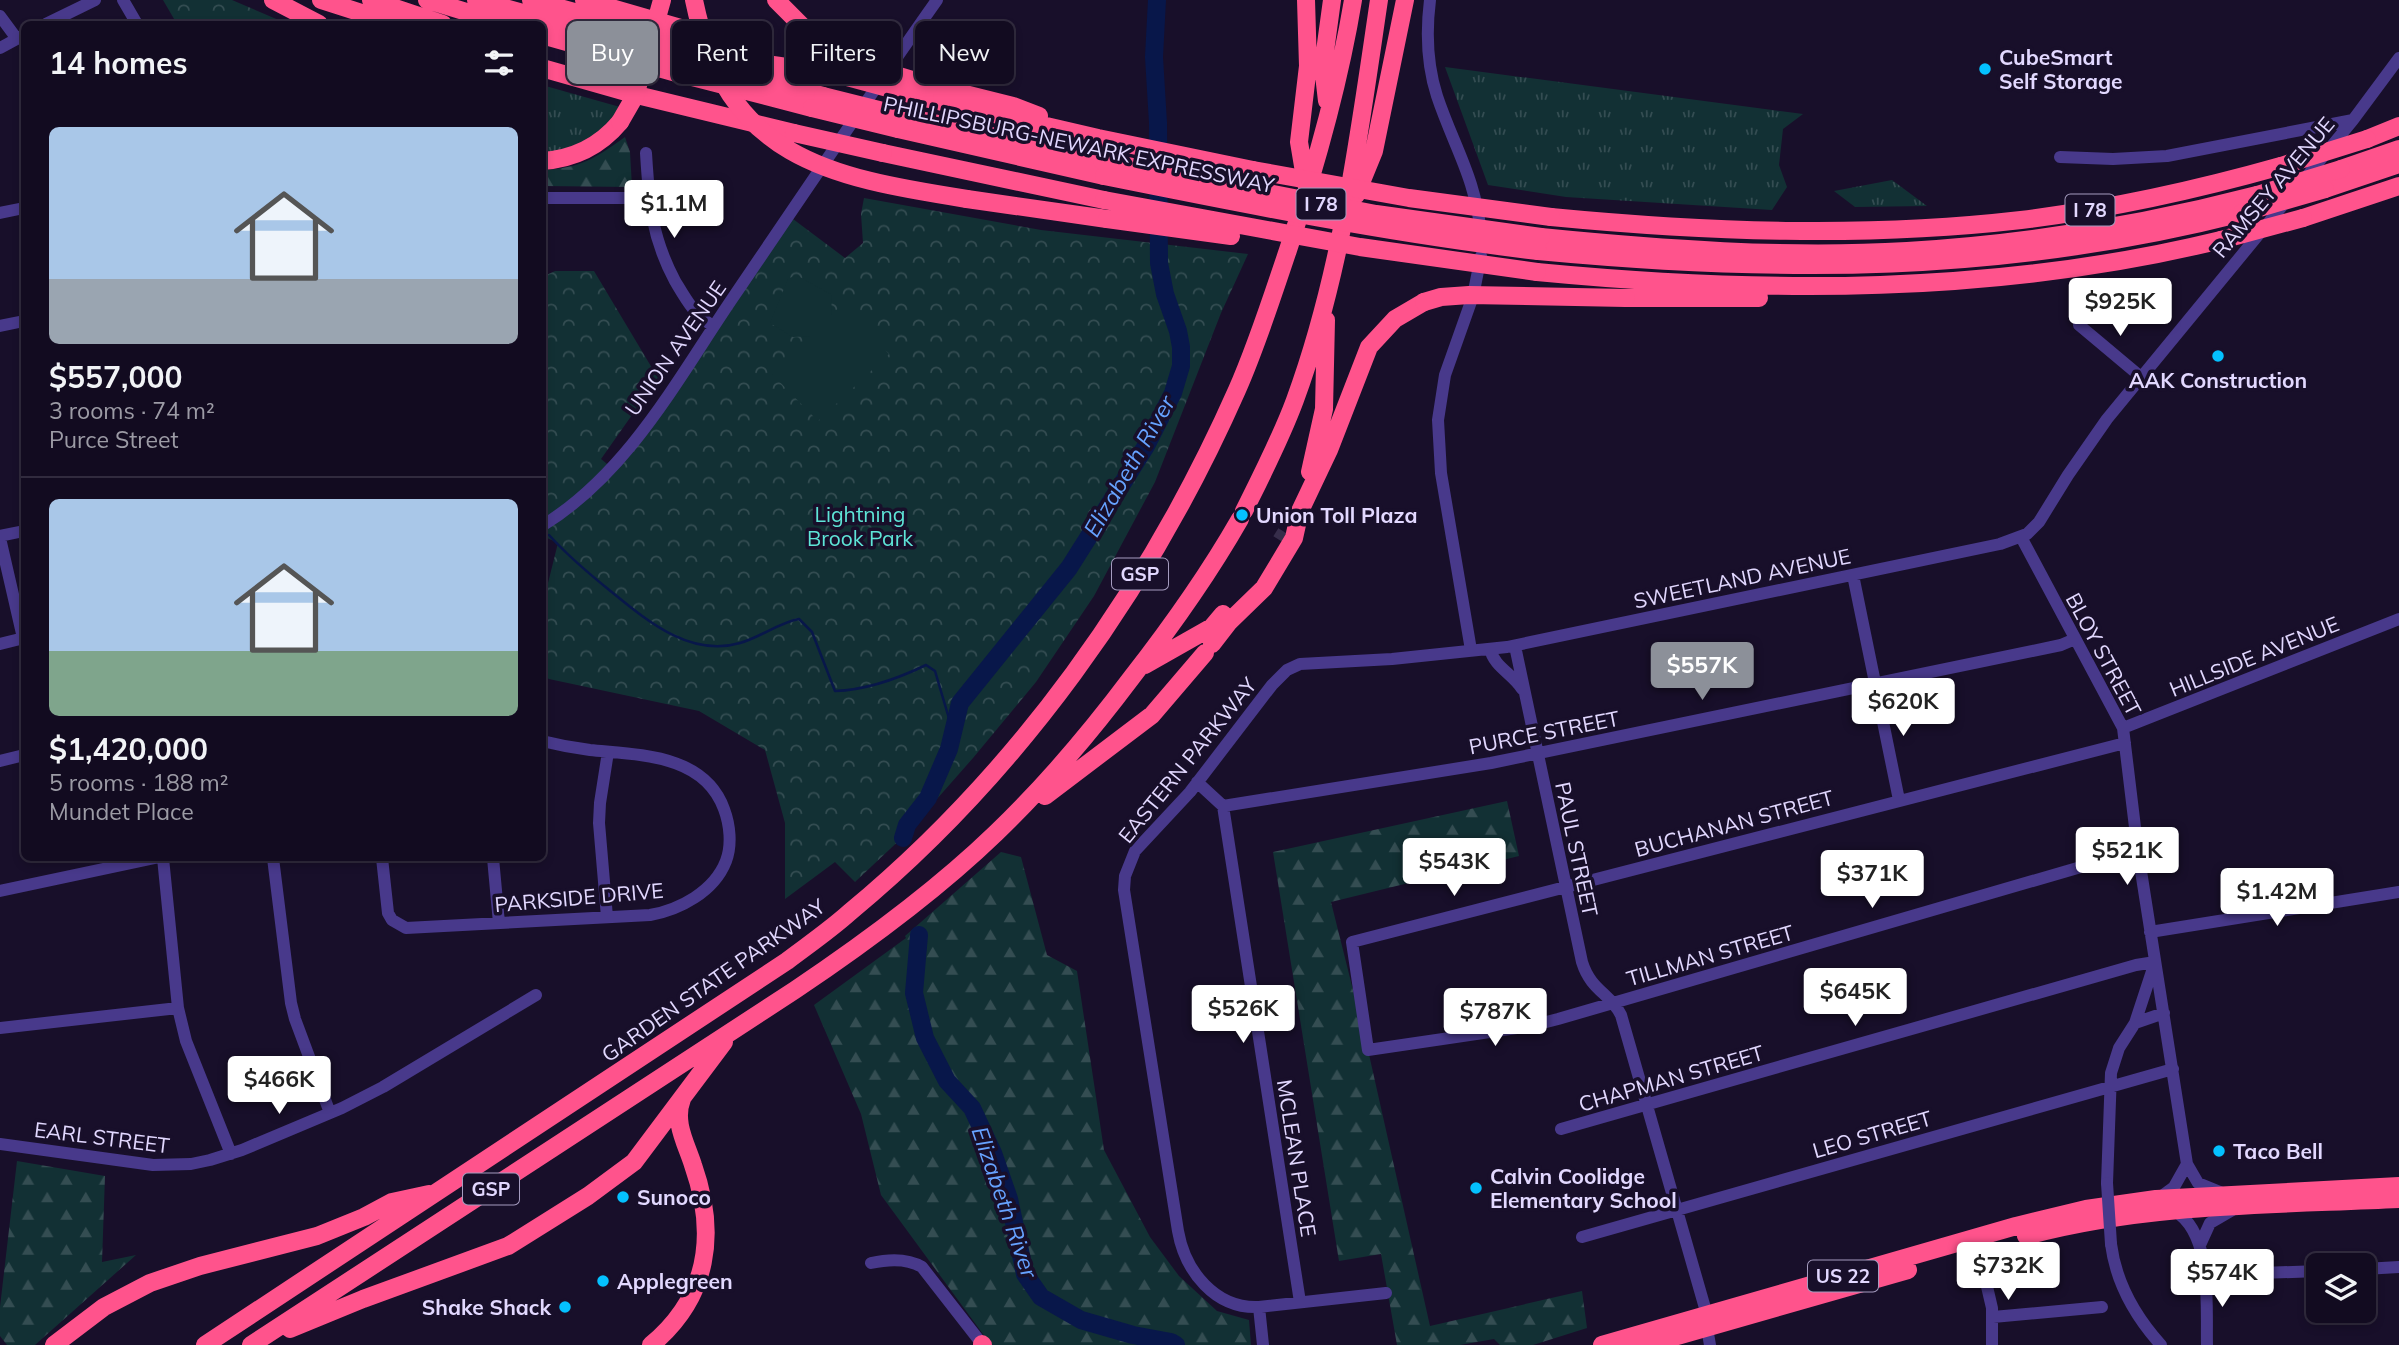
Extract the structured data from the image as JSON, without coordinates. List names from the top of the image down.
{
  "streets": {
    "highway": [
      "PHILLIPSBURG-NEWARK EXPRESSWAY",
      "I 78",
      "GSP",
      "GARDEN STATE PARKWAY",
      "US 22"
    ],
    "street": [
      "RAMSEY AVENUE",
      "UNION AVENUE",
      "SWEETLAND AVENUE",
      "BLOY STREET",
      "HILLSIDE AVENUE",
      "PURCE STREET",
      "EASTERN PARKWAY",
      "BUCHANAN STREET",
      "PAUL STREET",
      "PARKSIDE DRIVE",
      "TILLMAN STREET",
      "CHAPMAN STREET",
      "LEO STREET",
      "EARL STREET",
      "MCLEAN PLACE"
    ]
  },
  "crossings": [
    ["RAMSEY AVENUE", "SWEETLAND AVENUE"],
    ["RAMSEY AVENUE", "BLOY STREET"],
    ["SWEETLAND AVENUE", "BLOY STREET"],
    ["SWEETLAND AVENUE", "EASTERN PARKWAY"],
    ["SWEETLAND AVENUE", "PAUL STREET"],
    ["BLOY STREET", "HILLSIDE AVENUE"],
    ["BLOY STREET", "PURCE STREET"],
    ["BLOY STREET", "BUCHANAN STREET"],
    ["BLOY STREET", "TILLMAN STREET"],
    ["BLOY STREET", "CHAPMAN STREET"],
    ["BLOY STREET", "LEO STREET"],
    ["PURCE STREET", "PAUL STREET"],
    ["PURCE STREET", "MCLEAN PLACE"],
    ["EASTERN PARKWAY", "MCLEAN PLACE"],
    ["BUCHANAN STREET", "PAUL STREET"],
    ["BUCHANAN STREET", "TILLMAN STREET"],
    ["PAUL STREET", "TILLMAN STREET"]
  ],
  "water": ["Elizabeth River"],
  "parks": ["Lightning Brook Park"],
  "places": [
    "CubeSmart Self Storage",
    "AAK Construction",
    "Union Toll Plaza",
    "Taco Bell",
    "Calvin Coolidge Elementary School",
    "Sunoco",
    "Applegreen",
    "Shake Shack"
  ],
  "page": {
    "chip": [
      "Buy",
      "Rent",
      "Filters",
      "New"
    ],
    "heading": "14 homes",
    "list": [
      {
        "name": "$557,000",
        "note": "3 rooms · 74 m² · Purce Street"
      },
      {
        "name": "$1,420,000",
        "note": "5 rooms · 188 m² · Mundet Place"
      }
    ],
    "price": [
      "$1.1M",
      "$925K",
      "$557K",
      "$620K",
      "$521K",
      "$543K",
      "$371K",
      "$1.42M",
      "$645K",
      "$526K",
      "$787K",
      "$466K",
      "$732K",
      "$574K"
    ]
  }
}
